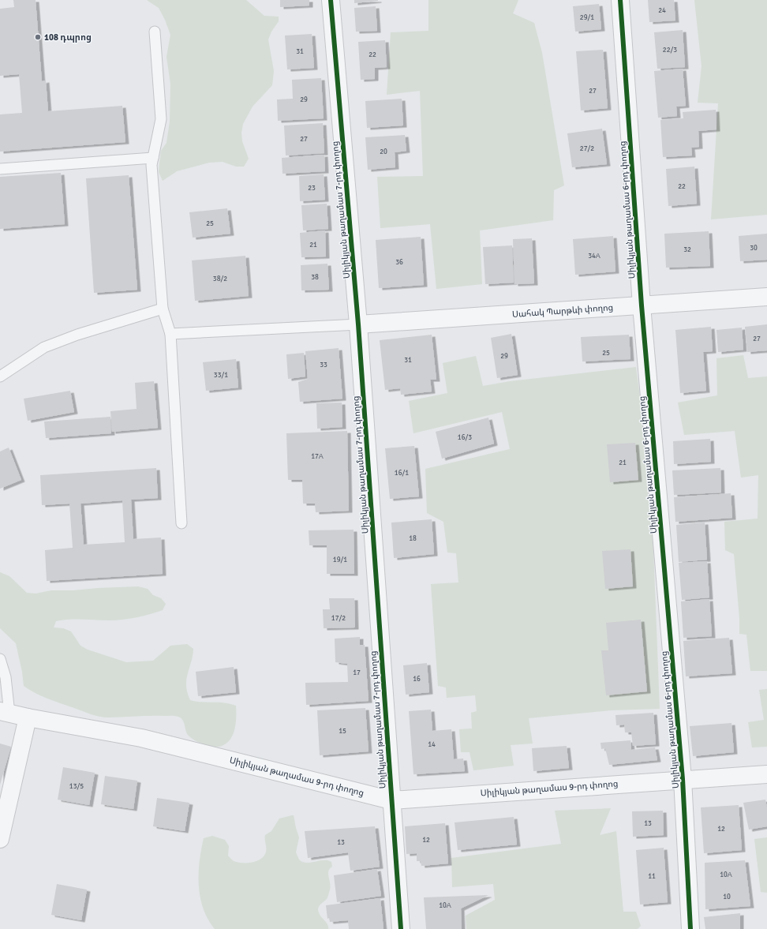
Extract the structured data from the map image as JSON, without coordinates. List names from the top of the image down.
{
  "streets": {
    "street": [
      "Սիլիկյան թաղամաս 7-րդ փողոց",
      "Սիլիկյան թաղամաս 6-րդ փողոց",
      "Սահակ Պարթևի փողոց",
      "Սիլիկյան թաղամաս 9-րդ փողոց"
    ]
  },
  "crossings": [
    ["Սիլիկյան թաղամաս 7-րդ փողոց", "Սահակ Պարթևի փողոց"],
    ["Սիլիկյան թաղամաս 7-րդ փողոց", "Սիլիկյան թաղամաս 9-րդ փողոց"],
    ["Սիլիկյան թաղամաս 6-րդ փողոց", "Սահակ Պարթևի փողոց"],
    ["Սիլիկյան թաղամաս 6-րդ փողոց", "Սիլիկյան թաղամաս 9-րդ փողոց"]
  ],
  "places": ["108 դպրոց"],
  "house_numbers": [
    "24",
    "29/1",
    "22/3",
    "31",
    "22",
    "27",
    "29",
    "27",
    "27/2",
    "20",
    "22",
    "23",
    "25",
    "21",
    "30",
    "32",
    "34А",
    "36",
    "38",
    "38/2",
    "27",
    "25",
    "29",
    "31",
    "33",
    "33/1",
    "16/3",
    "17А",
    "21",
    "16/1",
    "18",
    "19/1",
    "17/2",
    "17",
    "16",
    "15",
    "14",
    "13/5",
    "13",
    "12",
    "12",
    "13",
    "10А",
    "11",
    "10",
    "10А"
  ]
}
